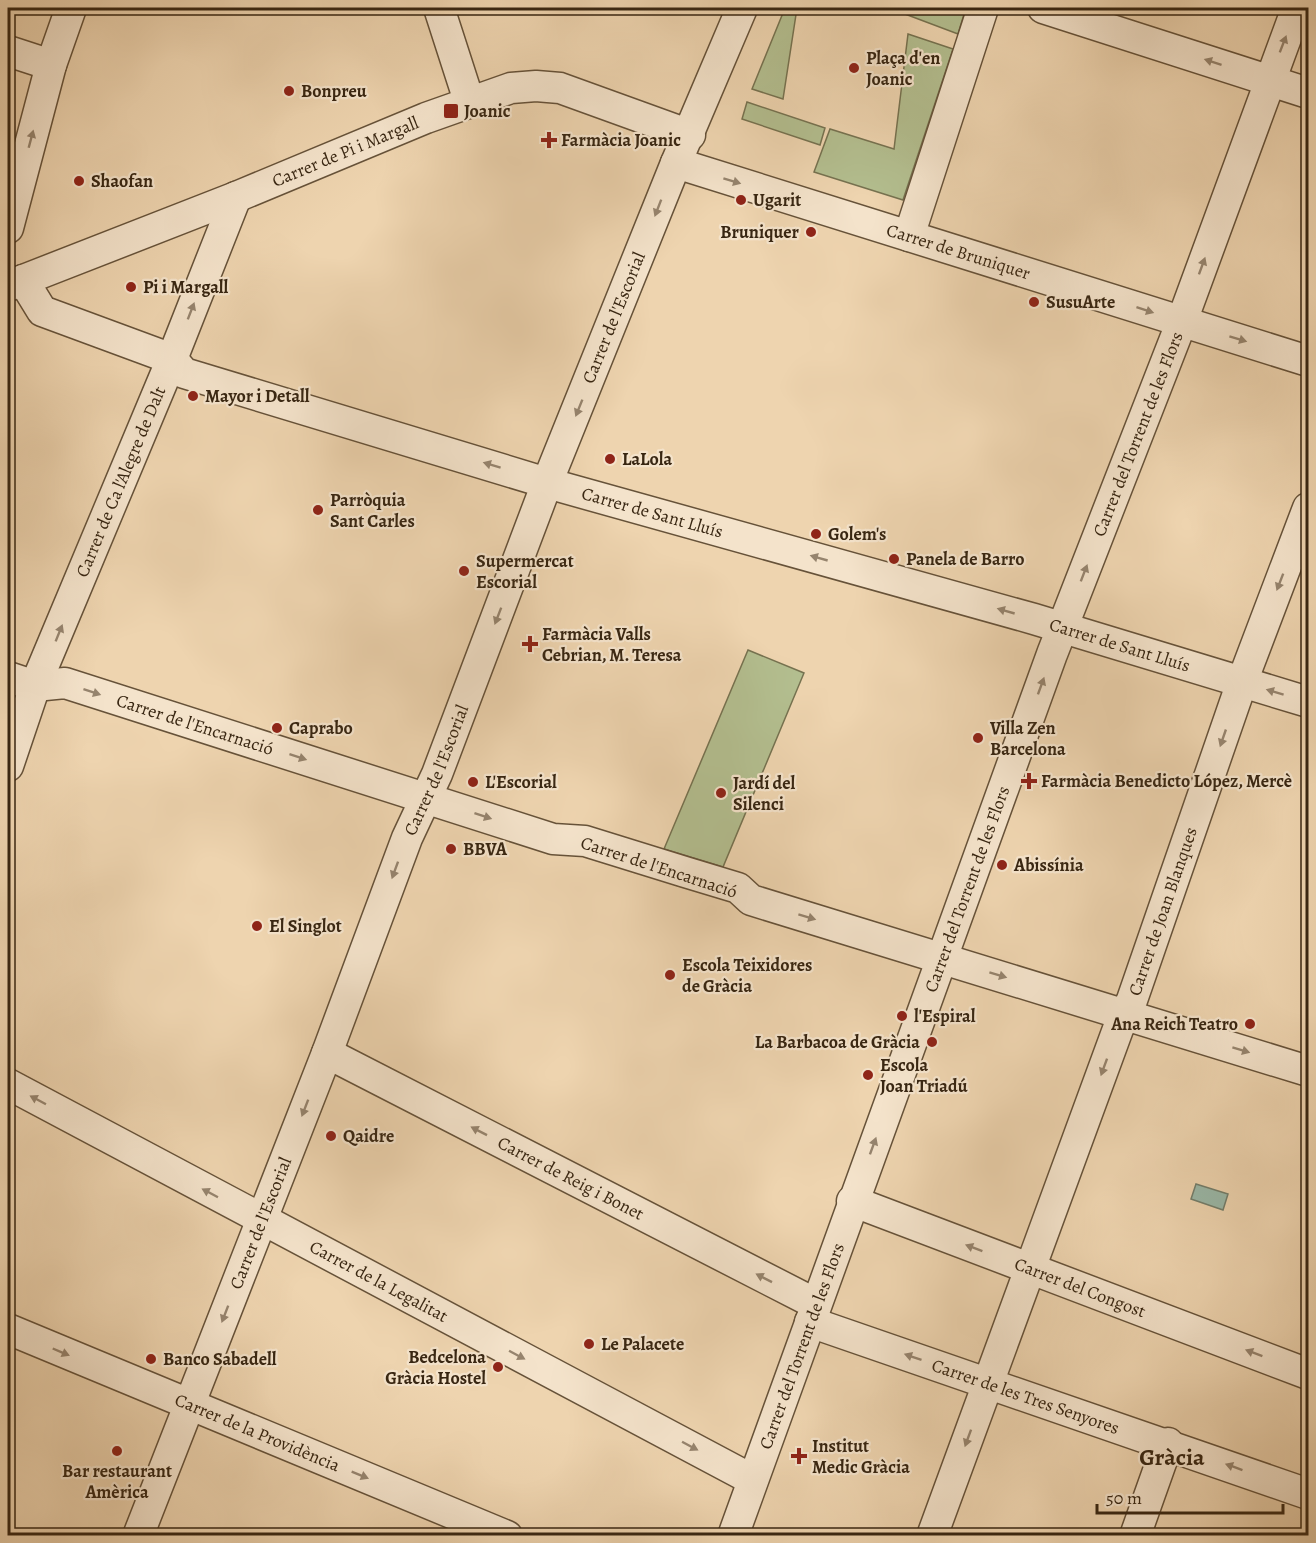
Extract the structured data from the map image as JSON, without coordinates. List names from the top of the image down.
{
  "streets": {
    "street": [
      "Carrer de Pi i Margall",
      "Carrer de Bruniquer",
      "Carrer de l'Escorial",
      "Carrer del Torrent de les Flors",
      "Carrer de Ca l'Alegre de Dalt",
      "Carrer de Sant Lluís",
      "Carrer de l'Encarnació",
      "Carrer de Joan Blanques",
      "Carrer de Reig i Bonet",
      "Carrer de la Legalitat",
      "Carrer del Congost",
      "Carrer de les Tres Senyores",
      "Carrer de la Providència"
    ]
  },
  "crossings": [
    ["Carrer de Pi i Margall", "Carrer de l'Escorial"],
    ["Carrer de Pi i Margall", "Carrer de Ca l'Alegre de Dalt"],
    ["Carrer de Pi i Margall", "Carrer de Sant Lluís"],
    ["Carrer de Bruniquer", "Carrer de l'Escorial"],
    ["Carrer de Bruniquer", "Carrer del Torrent de les Flors"],
    ["Carrer de l'Escorial", "Carrer de Sant Lluís"],
    ["Carrer de l'Escorial", "Carrer de l'Encarnació"],
    ["Carrer de l'Escorial", "Carrer de Reig i Bonet"],
    ["Carrer de l'Escorial", "Carrer de la Legalitat"],
    ["Carrer de l'Escorial", "Carrer de la Providència"],
    ["Carrer del Torrent de les Flors", "Carrer de Sant Lluís"],
    ["Carrer del Torrent de les Flors", "Carrer de l'Encarnació"],
    ["Carrer del Torrent de les Flors", "Carrer de Reig i Bonet"],
    ["Carrer del Torrent de les Flors", "Carrer de la Legalitat"],
    ["Carrer del Torrent de les Flors", "Carrer del Congost"],
    ["Carrer del Torrent de les Flors", "Carrer de les Tres Senyores"],
    ["Carrer de Ca l'Alegre de Dalt", "Carrer de Sant Lluís"],
    ["Carrer de Ca l'Alegre de Dalt", "Carrer de l'Encarnació"],
    ["Carrer de Sant Lluís", "Carrer de Joan Blanques"],
    ["Carrer de l'Encarnació", "Carrer de Joan Blanques"],
    ["Carrer de Joan Blanques", "Carrer del Congost"],
    ["Carrer de Joan Blanques", "Carrer de les Tres Senyores"],
    ["Carrer de Reig i Bonet", "Carrer de les Tres Senyores"]
  ],
  "one_way": [
    "Carrer de l'Escorial",
    "Carrer del Torrent de les Flors",
    "Carrer de Ca l'Alegre de Dalt",
    "Carrer de Sant Lluís",
    "Carrer de l'Encarnació",
    "Carrer de Joan Blanques",
    "Carrer de Reig i Bonet",
    "Carrer del Congost",
    "Carrer de les Tres Senyores",
    "Carrer de la Providència"
  ],
  "districts": ["Gràcia"],
  "places": {
    "other": [
      "Plaça d'en Joanic",
      "Bonpreu",
      "Shaofan",
      "Ugarit",
      "Bruniquer",
      "Pi i Margall",
      "SusuArte",
      "Mayor i Detall",
      "LaLola",
      "Parròquia Sant Carles",
      "Golem's",
      "Panela de Barro",
      "Supermercat Escorial",
      "Caprabo",
      "Villa Zen Barcelona",
      "L'Escorial",
      "Jardí del Silenci",
      "BBVA",
      "Abissínia",
      "El Singlot",
      "Escola Teixidores de Gràcia",
      "l'Espiral",
      "Ana Reich Teatro",
      "La Barbacoa de Gràcia",
      "Escola Joan Triadú",
      "Qaidre",
      "Le Palacete",
      "Banco Sabadell",
      "Bedcelona Gràcia Hostel",
      "Bar restaurant Amèrica"
    ],
    "transit": ["Joanic"],
    "health": [
      "Farmàcia Joanic",
      "Farmàcia Valls Cebrian, M. Teresa",
      "Farmàcia Benedicto López, Mercè",
      "Institut Medic Gràcia"
    ]
  },
  "scale_bar": "50 m"
}
